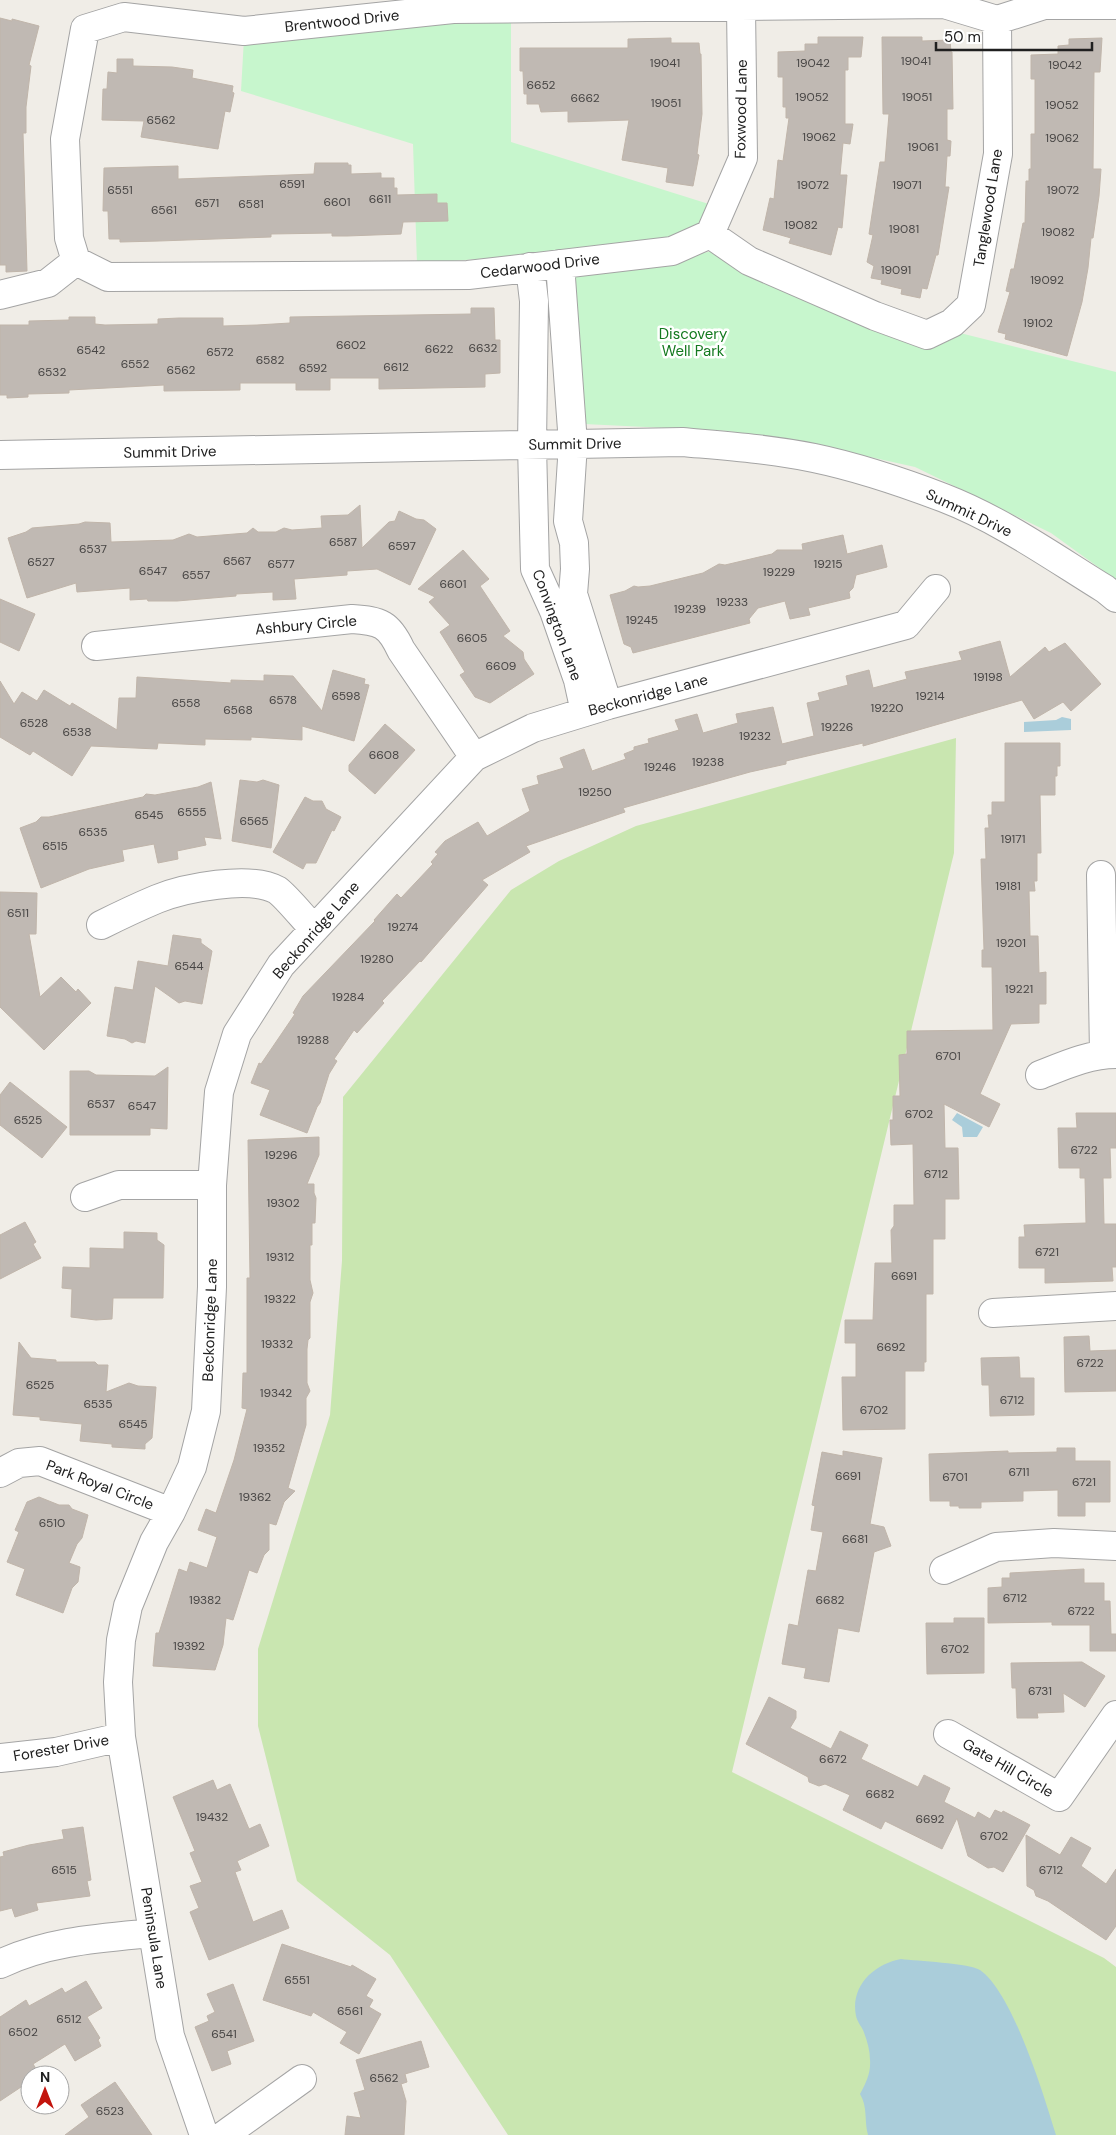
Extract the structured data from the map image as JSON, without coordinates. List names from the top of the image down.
{
  "streets": {
    "street": [
      "Brentwood Drive",
      "Foxwood Lane",
      "Tanglewood Lane",
      "Cedarwood Drive",
      "Summit Drive",
      "Ashbury Circle",
      "Convington Lane",
      "Beckonridge Lane",
      "Park Royal Circle",
      "Forester Drive",
      "Gate Hill Circle",
      "Peninsula Lane"
    ]
  },
  "crossings": [
    ["Brentwood Drive", "Foxwood Lane"],
    ["Brentwood Drive", "Tanglewood Lane"],
    ["Brentwood Drive", "Cedarwood Drive"],
    ["Foxwood Lane", "Tanglewood Lane"],
    ["Foxwood Lane", "Cedarwood Drive"],
    ["Tanglewood Lane", "Cedarwood Drive"],
    ["Cedarwood Drive", "Convington Lane"],
    ["Summit Drive", "Convington Lane"],
    ["Ashbury Circle", "Beckonridge Lane"],
    ["Convington Lane", "Beckonridge Lane"],
    ["Beckonridge Lane", "Park Royal Circle"],
    ["Beckonridge Lane", "Forester Drive"],
    ["Beckonridge Lane", "Peninsula Lane"],
    ["Forester Drive", "Peninsula Lane"]
  ],
  "parks": ["Discovery Well Park"],
  "house_numbers": [
    "19041",
    "19041",
    "19042",
    "19042",
    "6652",
    "19052",
    "19051",
    "6662",
    "19051",
    "19052",
    "6562",
    "19062",
    "19062",
    "19061",
    "6591",
    "19072",
    "19071",
    "6551",
    "19072",
    "6611",
    "6601",
    "6571",
    "6581",
    "6561",
    "19082",
    "19081",
    "19082",
    "19091",
    "19092",
    "19102",
    "6602",
    "6632",
    "6622",
    "6542",
    "6572",
    "6582",
    "6552",
    "6612",
    "6592",
    "6562",
    "6532",
    "6587",
    "6597",
    "6537",
    "6567",
    "6527",
    "6577",
    "19215",
    "6547",
    "19229",
    "6557",
    "6601",
    "19233",
    "19239",
    "19245",
    "6605",
    "6609",
    "19198",
    "6598",
    "19214",
    "6578",
    "6558",
    "19220",
    "6568",
    "6528",
    "19226",
    "6538",
    "19232",
    "6608",
    "19238",
    "19246",
    "19250",
    "6555",
    "6545",
    "6565",
    "6535",
    "19171",
    "6515",
    "19181",
    "6511",
    "19274",
    "19201",
    "19280",
    "6544",
    "19221",
    "19284",
    "19288",
    "6701",
    "6537",
    "6547",
    "6702",
    "6525",
    "6722",
    "19296",
    "6712",
    "19302",
    "6721",
    "19312",
    "6691",
    "19322",
    "19332",
    "6692",
    "6722",
    "6525",
    "19342",
    "6712",
    "6535",
    "6702",
    "6545",
    "19352",
    "6711",
    "6691",
    "6701",
    "6721",
    "19362",
    "6510",
    "6681",
    "6712",
    "19382",
    "6682",
    "6722",
    "19392",
    "6702",
    "6731",
    "6672",
    "6682",
    "19432",
    "6692",
    "6702",
    "6515",
    "6712",
    "6551",
    "6561",
    "6512",
    "6502",
    "6541",
    "6562",
    "6523"
  ],
  "scale_bar": "50 m",
  "north": "top"
}
